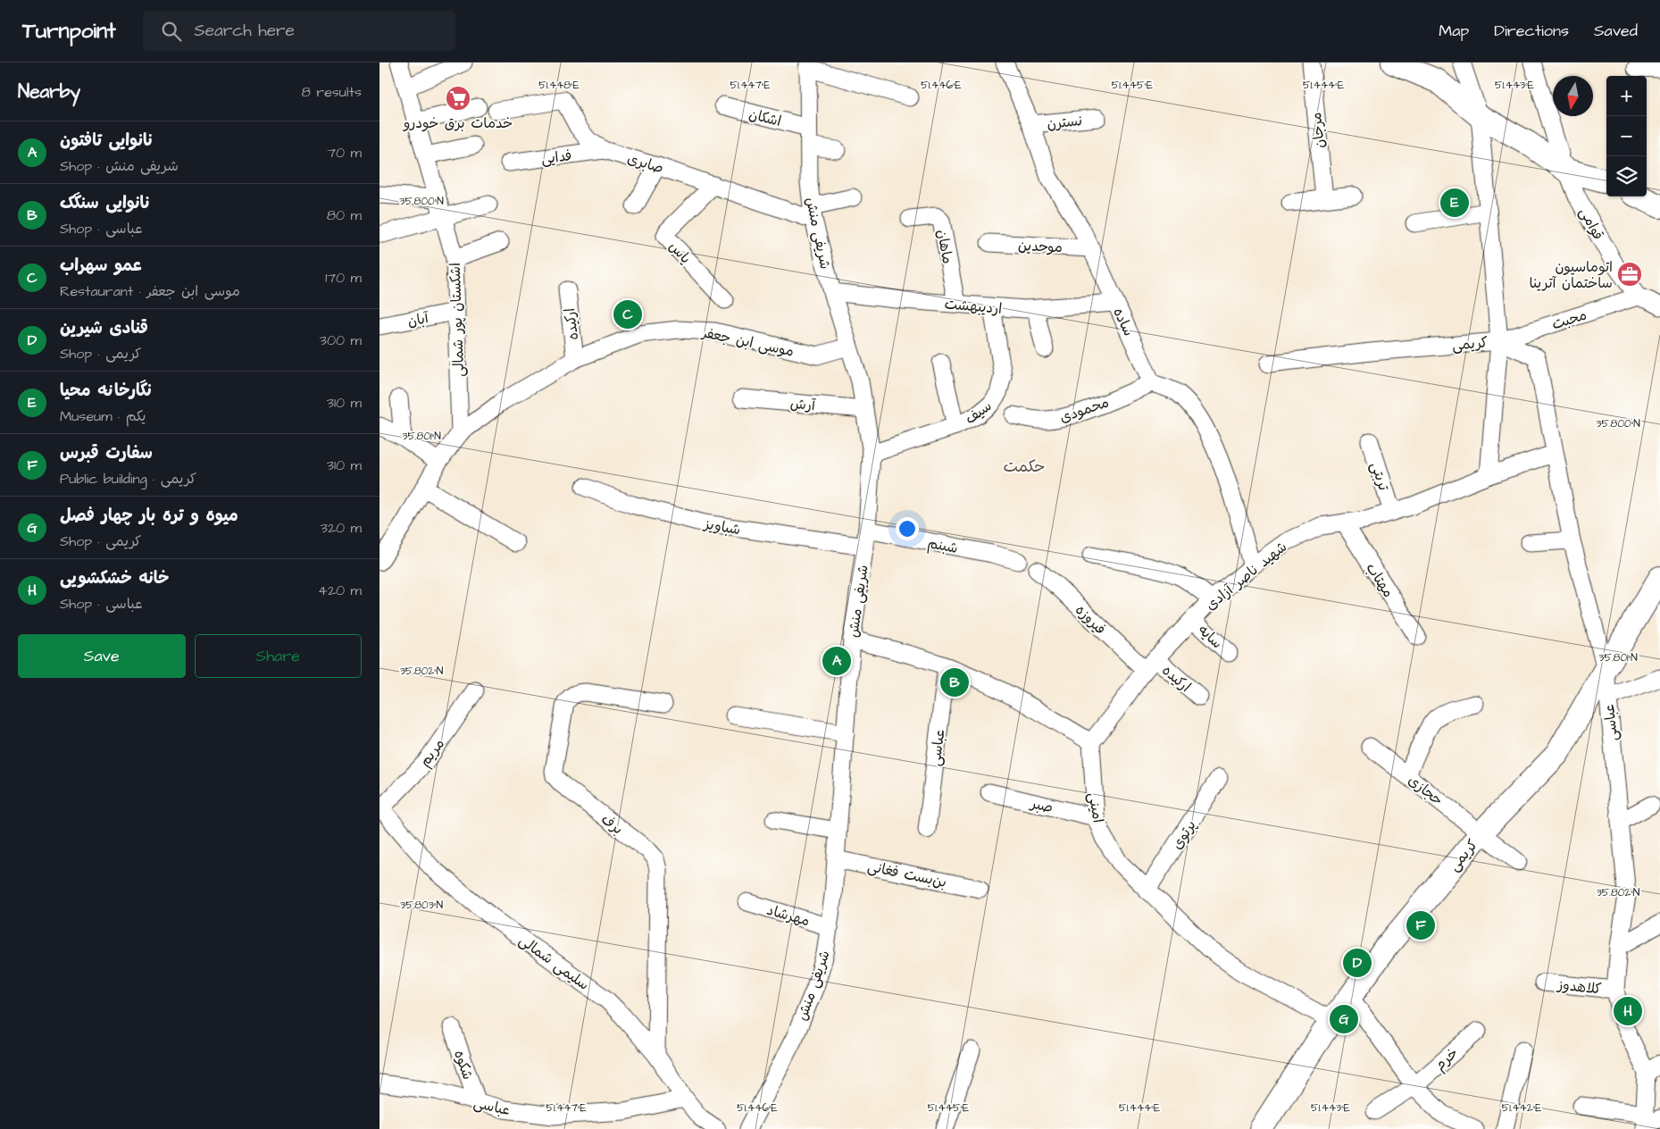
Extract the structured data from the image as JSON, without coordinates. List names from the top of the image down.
{
  "streets": {
    "main road": ["کریمی"],
    "street": [
      "اشکان",
      "نسترن",
      "مرجان",
      "فدایی",
      "صابری",
      "قوامی",
      "شریفی منش",
      "موحدین",
      "ماهان",
      "یاس",
      "اردیبهشت",
      "آبان",
      "محبت",
      "اشکستان پور شمالی",
      "ساده",
      "ارکیده",
      "موسی ابن جعفر",
      "آرش",
      "محمودی",
      "سیف",
      "تربتی",
      "شباویز",
      "شبنم",
      "شهید ناصر آزادی",
      "مهتاب",
      "فیروزه",
      "سایه",
      "عباسی",
      "مریم",
      "حجازی",
      "صبر",
      "امینی",
      "برف",
      "پرتوی",
      "بن‌بست فغانی",
      "مهرشاد",
      "سلیمی شمالی",
      "کلاهدوز",
      "خرم",
      "شکوه"
    ]
  },
  "crossings": [
    ["اشکان", "شریفی منش"],
    ["نسترن", "ساده"],
    ["فدایی", "صابری"],
    ["صابری", "شریفی منش"],
    ["صابری", "یاس"],
    ["قوامی", "محبت"],
    ["شریفی منش", "اردیبهشت"],
    ["شریفی منش", "موسی ابن جعفر"],
    ["شریفی منش", "آرش"],
    ["شریفی منش", "سیف"],
    ["شریفی منش", "شباویز"],
    ["شریفی منش", "شبنم"],
    ["شریفی منش", "بن‌بست فغانی"],
    ["شریفی منش", "مهرشاد"],
    ["موحدین", "ساده"],
    ["ماهان", "اردیبهشت"],
    ["اردیبهشت", "ساده"],
    ["اردیبهشت", "سیف"],
    ["آبان", "اشکستان پور شمالی"],
    ["محبت", "کریمی"],
    ["محبت", "عباسی"],
    ["اشکستان پور شمالی", "موسی ابن جعفر"],
    ["ساده", "محمودی"],
    ["ارکیده", "موسی ابن جعفر"],
    ["ارکیده", "شهید ناصر آزادی"],
    ["ارکیده", "فیروزه"],
    ["کریمی", "عباسی"],
    ["کریمی", "حجازی"],
    ["کریمی", "امینی"],
    ["تربتی", "شهید ناصر آزادی"],
    ["شهید ناصر آزادی", "مهتاب"],
    ["شهید ناصر آزادی", "فیروزه"],
    ["شهید ناصر آزادی", "سایه"],
    ["شهید ناصر آزادی", "عباسی"],
    ["شهید ناصر آزادی", "امینی"],
    ["عباسی", "سلیمی شمالی"],
    ["عباسی", "کلاهدوز"],
    ["عباسی", "شکوه"],
    ["مریم", "سلیمی شمالی"],
    ["صبر", "امینی"],
    ["امینی", "پرتوی"],
    ["برف", "سلیمی شمالی"]
  ],
  "districts": ["حکمت"],
  "places": {
    "supermarket": ["خدمات برق خودرو"],
    "office": ["اتوماسیون ساختمان آترینا"]
  },
  "north": "bottom",
  "page": {
    "header": "Turnpoint",
    "search": "Search here",
    "nav": ["Map", "Directions", "Saved"],
    "heading": ["Nearby", "8 results"],
    "map_buttons": ["+", "−"],
    "list": [
      {
        "mark": "A",
        "name": "نانوایی تافتون",
        "note": "Shop · شریفی منش",
        "value": "70 m"
      },
      {
        "mark": "B",
        "name": "نانوایی سنگک",
        "note": "Shop · عباسی",
        "value": "80 m"
      },
      {
        "mark": "C",
        "name": "عمو سهراب",
        "note": "Restaurant · موسی ابن جعفر",
        "value": "170 m"
      },
      {
        "mark": "D",
        "name": "قنادی شیرین",
        "note": "Shop · کریمی",
        "value": "300 m"
      },
      {
        "mark": "E",
        "name": "نگارخانه محیا",
        "note": "Museum · یکم",
        "value": "310 m"
      },
      {
        "mark": "F",
        "name": "سفارت قبرس",
        "note": "Public building · کریمی",
        "value": "310 m"
      },
      {
        "mark": "G",
        "name": "میوه و تره بار چهار فصل",
        "note": "Shop · کریمی",
        "value": "320 m"
      },
      {
        "mark": "H",
        "name": "خانه خشکشویی",
        "note": "Shop · عباسی",
        "value": "420 m"
      }
    ],
    "pins": [
      "E",
      "C",
      "A",
      "B",
      "F",
      "D",
      "H",
      "G"
    ],
    "buttons": ["Save", "Share"]
  },
  "coordinates": [
    "51.448°E",
    "51.447°E",
    "51.446°E",
    "51.445°E",
    "51.444°E",
    "51.443°E",
    "35.800°N",
    "35.801°N",
    "35.802°N",
    "35.803°N",
    "51.442°E"
  ]
}
